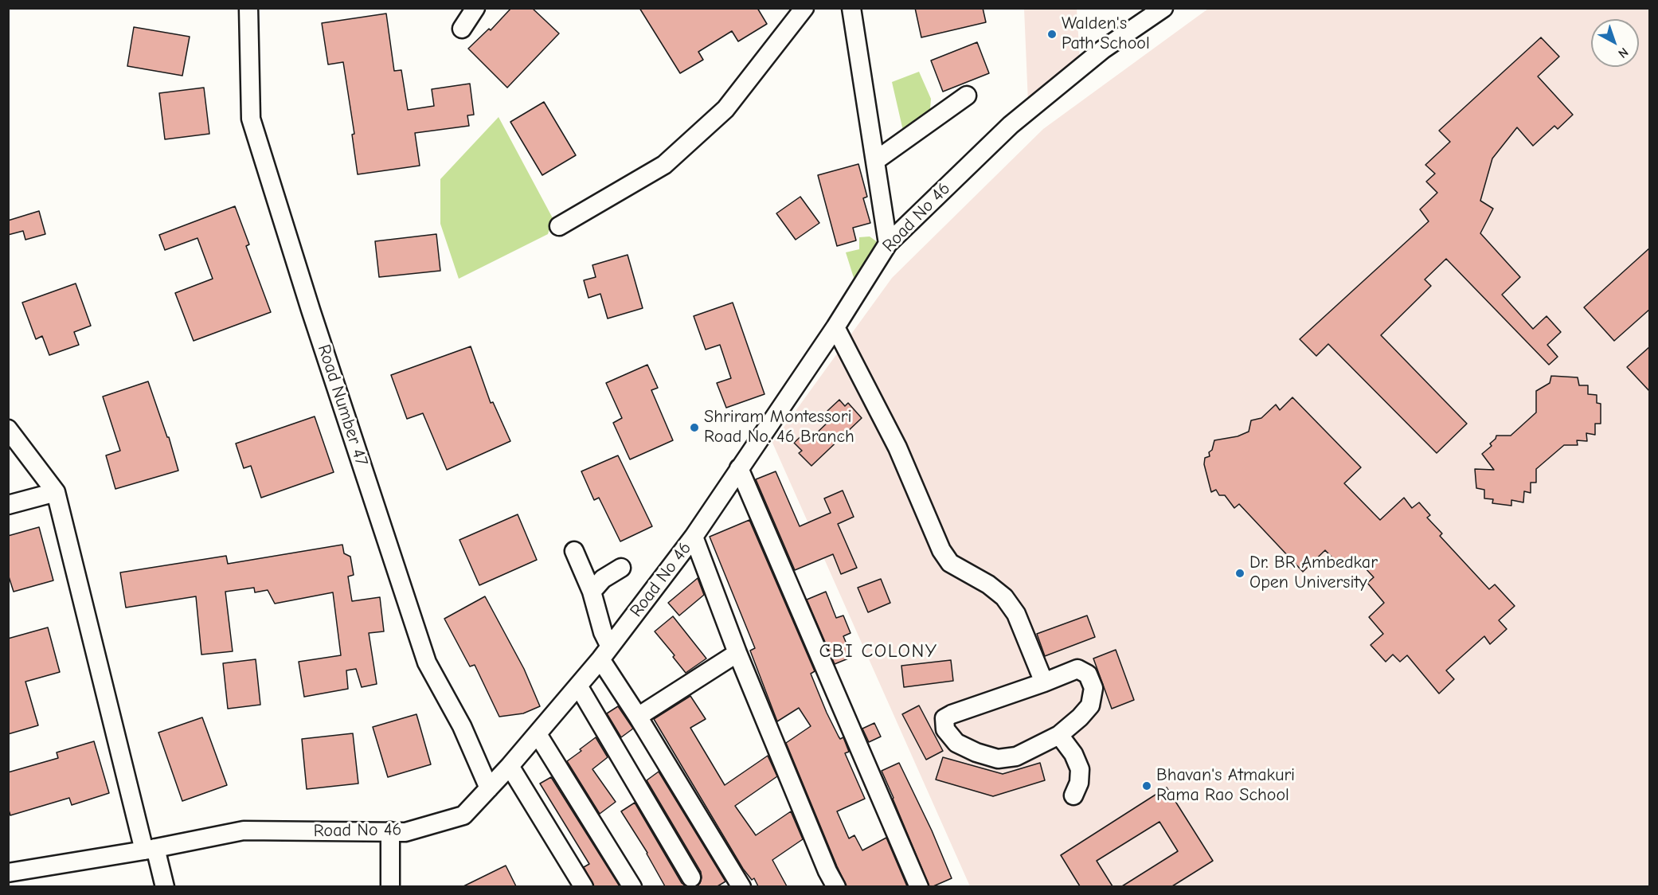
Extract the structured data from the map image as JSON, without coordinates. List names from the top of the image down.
{
  "streets": {
    "street": ["Road No 46", "Road Number 47"]
  },
  "crossings": [
    ["Road No 46", "Road Number 47"]
  ],
  "districts": ["CBI COLONY"],
  "places": [
    "Walden's Path School",
    "Shriram Montessori Road No. 46 Branch",
    "Dr. BR Ambedkar Open University",
    "Bhavan's Atmakuri Rama Rao School"
  ],
  "north": "bottom right"
}
